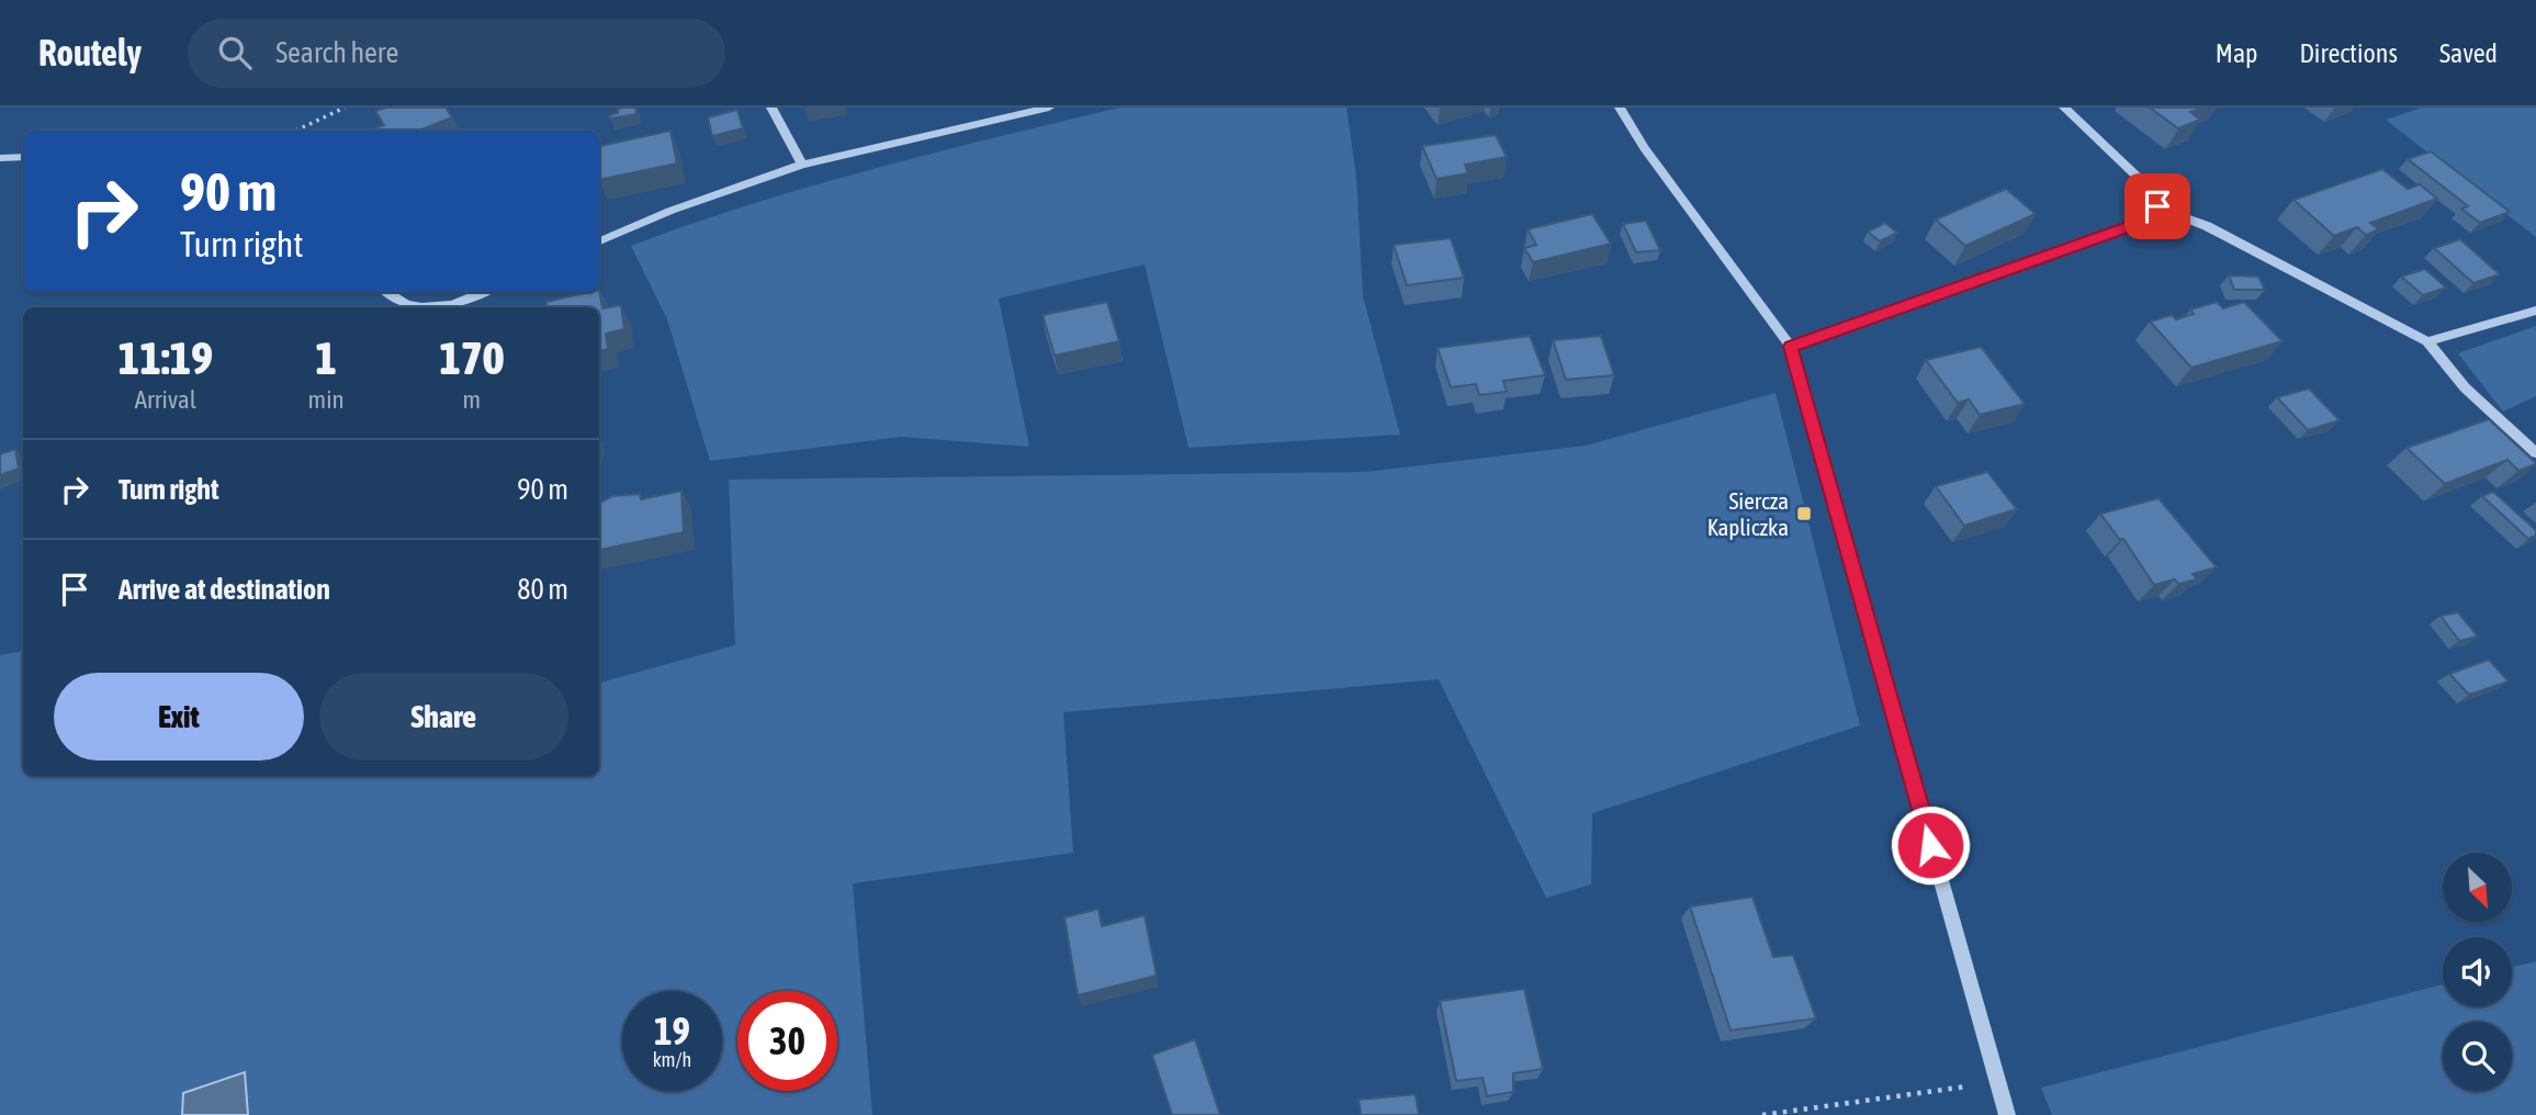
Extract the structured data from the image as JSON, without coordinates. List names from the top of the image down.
{
  "places": {
    "transit": ["Siercza Kapliczka"]
  },
  "north": "bottom right",
  "page": {
    "header": "Routely",
    "search": "Search here",
    "nav": ["Map", "Directions", "Saved"],
    "turn": ["90 m", "Turn right"],
    "eta": [
      "11:19",
      "Arrival",
      "1",
      "min",
      "170",
      "m"
    ],
    "list": [
      {
        "name": "Turn right",
        "value": "90 m"
      },
      {
        "name": "Arrive at destination",
        "value": "80 m"
      }
    ],
    "buttons": ["Exit", "Share"],
    "speed": "19 km/h",
    "limit": "30"
  }
}
